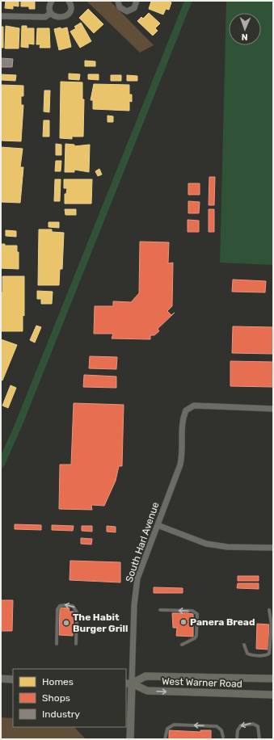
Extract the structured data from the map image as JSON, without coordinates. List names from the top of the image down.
{
  "streets": {
    "main road": ["West Warner Road"],
    "street": ["South Harl Avenue"]
  },
  "crossings": [
    ["South Harl Avenue", "West Warner Road"]
  ],
  "places": ["Panera Bread", "The Habit Burger Grill"],
  "legend": ["Homes", "Shops", "Industry"],
  "north": "bottom"
}
